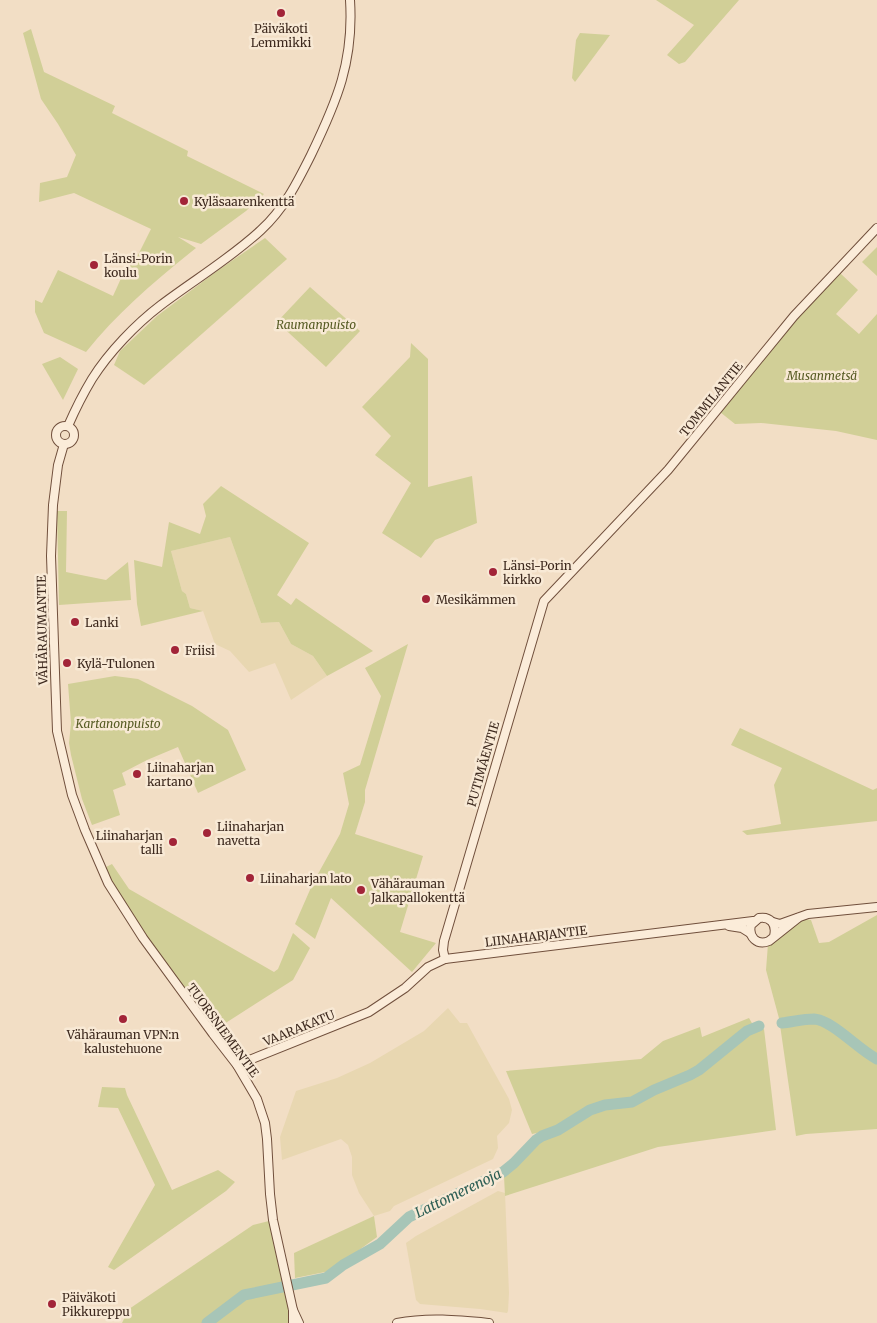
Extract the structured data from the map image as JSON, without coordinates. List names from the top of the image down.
{
  "streets": {
    "main road": [
      "TOMMILANTIE",
      "VÄHÄRAUMANTIE",
      "PUTIMÄENTIE",
      "LIINAHARJANTIE",
      "VAARAKATU",
      "TUORSNIEMENTIE"
    ]
  },
  "crossings": [
    ["TOMMILANTIE", "PUTIMÄENTIE"],
    ["VÄHÄRAUMANTIE", "TUORSNIEMENTIE"],
    ["PUTIMÄENTIE", "LIINAHARJANTIE"],
    ["LIINAHARJANTIE", "VAARAKATU"],
    ["VAARAKATU", "TUORSNIEMENTIE"]
  ],
  "water": ["Lattomerenoja"],
  "parks": ["Raumanpuisto", "Musanmetsä", "Kartanonpuisto"],
  "places": [
    "Päiväkoti Lemmikki",
    "Kyläsaarenkenttä",
    "Länsi-Porin koulu",
    "Länsi-Porin kirkko",
    "Mesikämmen",
    "Lanki",
    "Friisi",
    "Kylä-Tulonen",
    "Liinaharjan kartano",
    "Liinaharjan navetta",
    "Liinaharjan talli",
    "Liinaharjan lato",
    "Vähärauman Jalkapallokenttä",
    "Vähärauman VPN:n kalustehuone",
    "Päiväkoti Pikkureppu"
  ]
}
